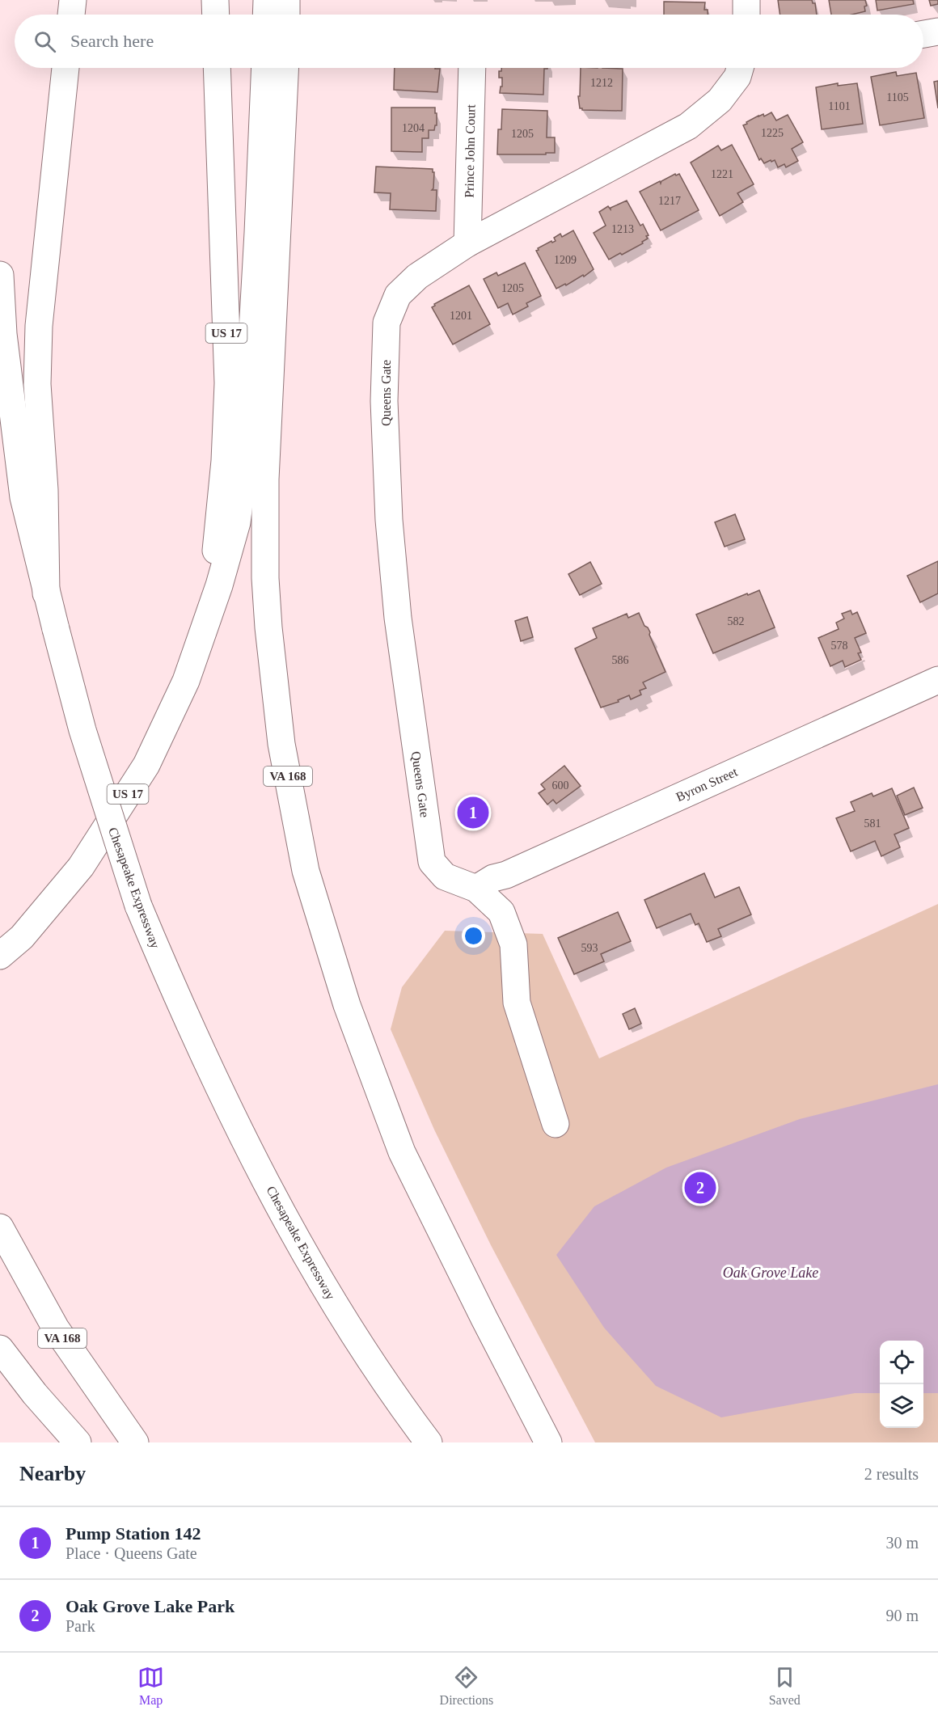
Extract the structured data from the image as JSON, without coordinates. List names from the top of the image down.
{
  "streets": {
    "main road": [
      "Prince John Court",
      "US 17",
      "Queens Gate",
      "VA 168",
      "Byron Street",
      "Chesapeake Expressway"
    ]
  },
  "crossings": [
    ["Prince John Court", "Queens Gate"],
    ["Queens Gate", "Byron Street"]
  ],
  "water": ["Oak Grove Lake"],
  "house_numbers": [
    "1212",
    "1105",
    "1101",
    "1204",
    "1225",
    "1205",
    "1221",
    "1217",
    "1213",
    "1209",
    "1205",
    "1201",
    "582",
    "578",
    "586",
    "600",
    "581",
    "593"
  ],
  "page": {
    "search": "Search here",
    "pins": ["1", "2"],
    "heading": ["Nearby", "2 results"],
    "list": [
      {
        "mark": "1",
        "name": "Pump Station 142",
        "note": "Place · Queens Gate",
        "value": "30 m"
      },
      {
        "mark": "2",
        "name": "Oak Grove Lake Park",
        "note": "Park",
        "value": "90 m"
      }
    ],
    "nav": ["Map", "Directions", "Saved"]
  }
}
